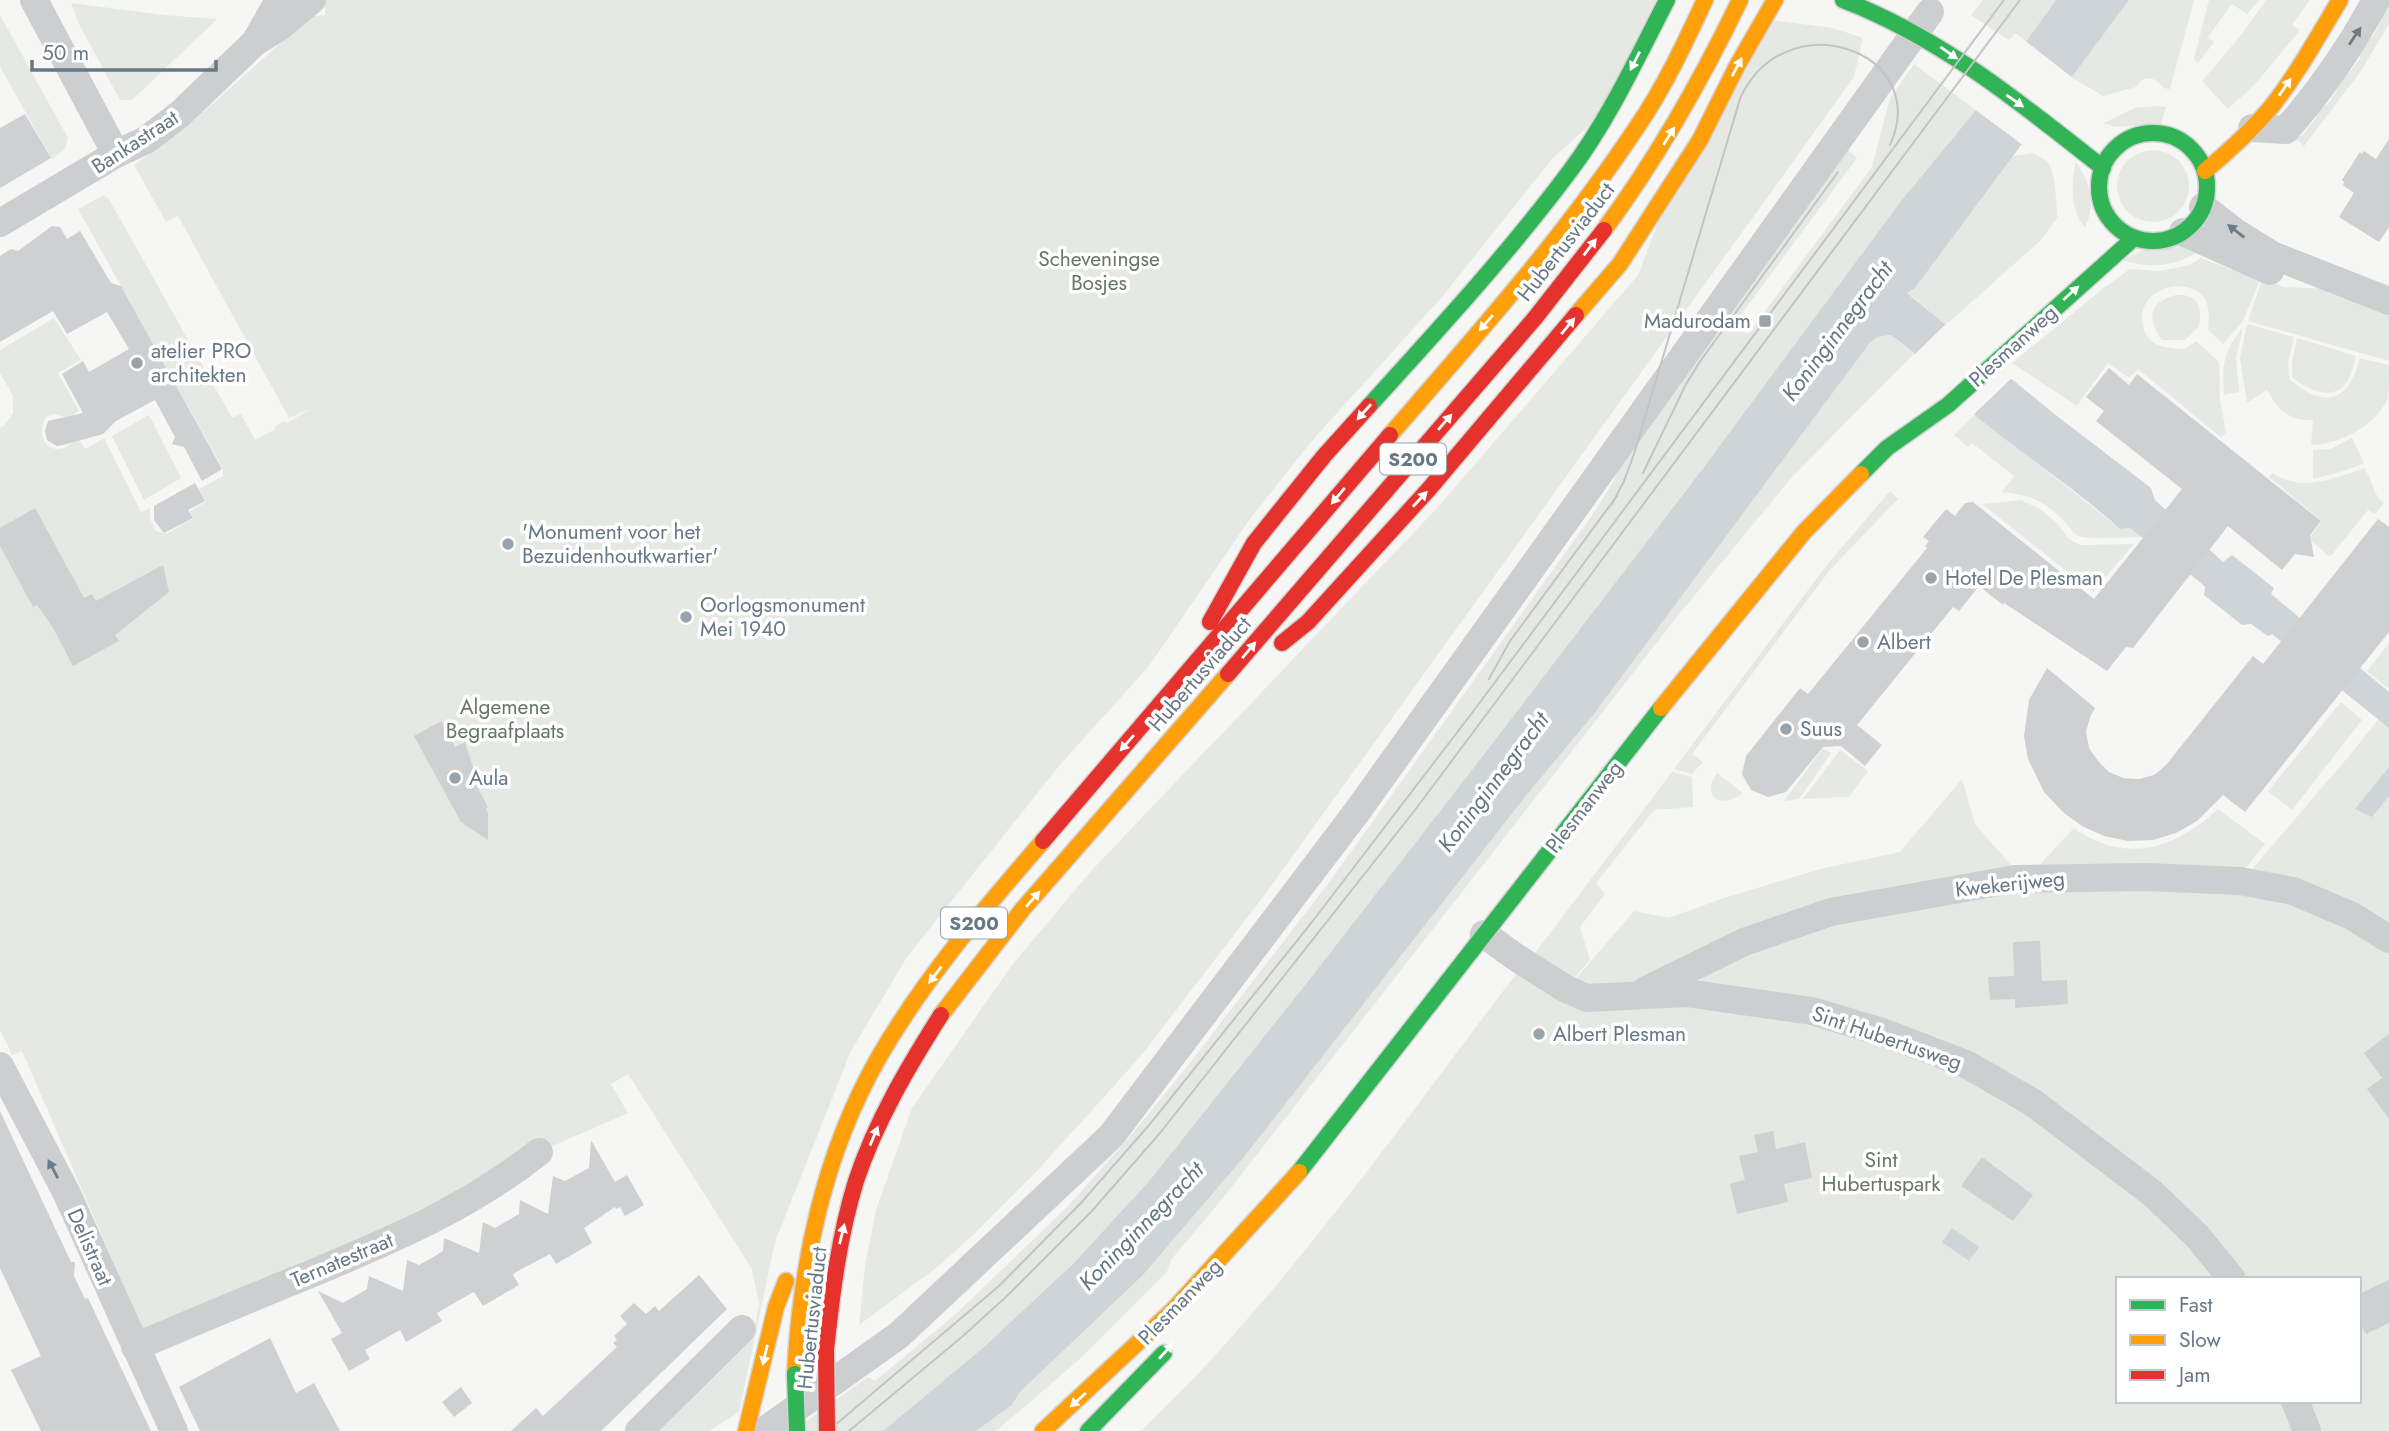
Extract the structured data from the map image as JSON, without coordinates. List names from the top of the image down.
{
  "streets": {
    "main road": ["Hubertusviaduct", "Plesmanweg", "S200"],
    "street": [
      "Bankastraat",
      "Kwekerijweg",
      "Sint Hubertusweg",
      "Delistraat",
      "Ternatestraat"
    ]
  },
  "crossings": [
    ["Plesmanweg", "Sint Hubertusweg"],
    ["Kwekerijweg", "Sint Hubertusweg"],
    ["Delistraat", "Ternatestraat"]
  ],
  "one_way": ["Delistraat"],
  "water": ["Koninginnegracht"],
  "parks": ["Scheveningse Bosjes", "Algemene Begraafplaats", "Sint Hubertuspark"],
  "places": {
    "transit": ["Madurodam"],
    "other": [
      "atelier PRO architekten",
      "'Monument voor het Bezuidenhoutkwartier'",
      "Hotel De Plesman",
      "Oorlogsmonument Mei 1940",
      "Albert",
      "Suus",
      "Aula",
      "Albert Plesman"
    ]
  },
  "legend": ["Fast", "Slow", "Jam"],
  "scale_bar": "50 m"
}
